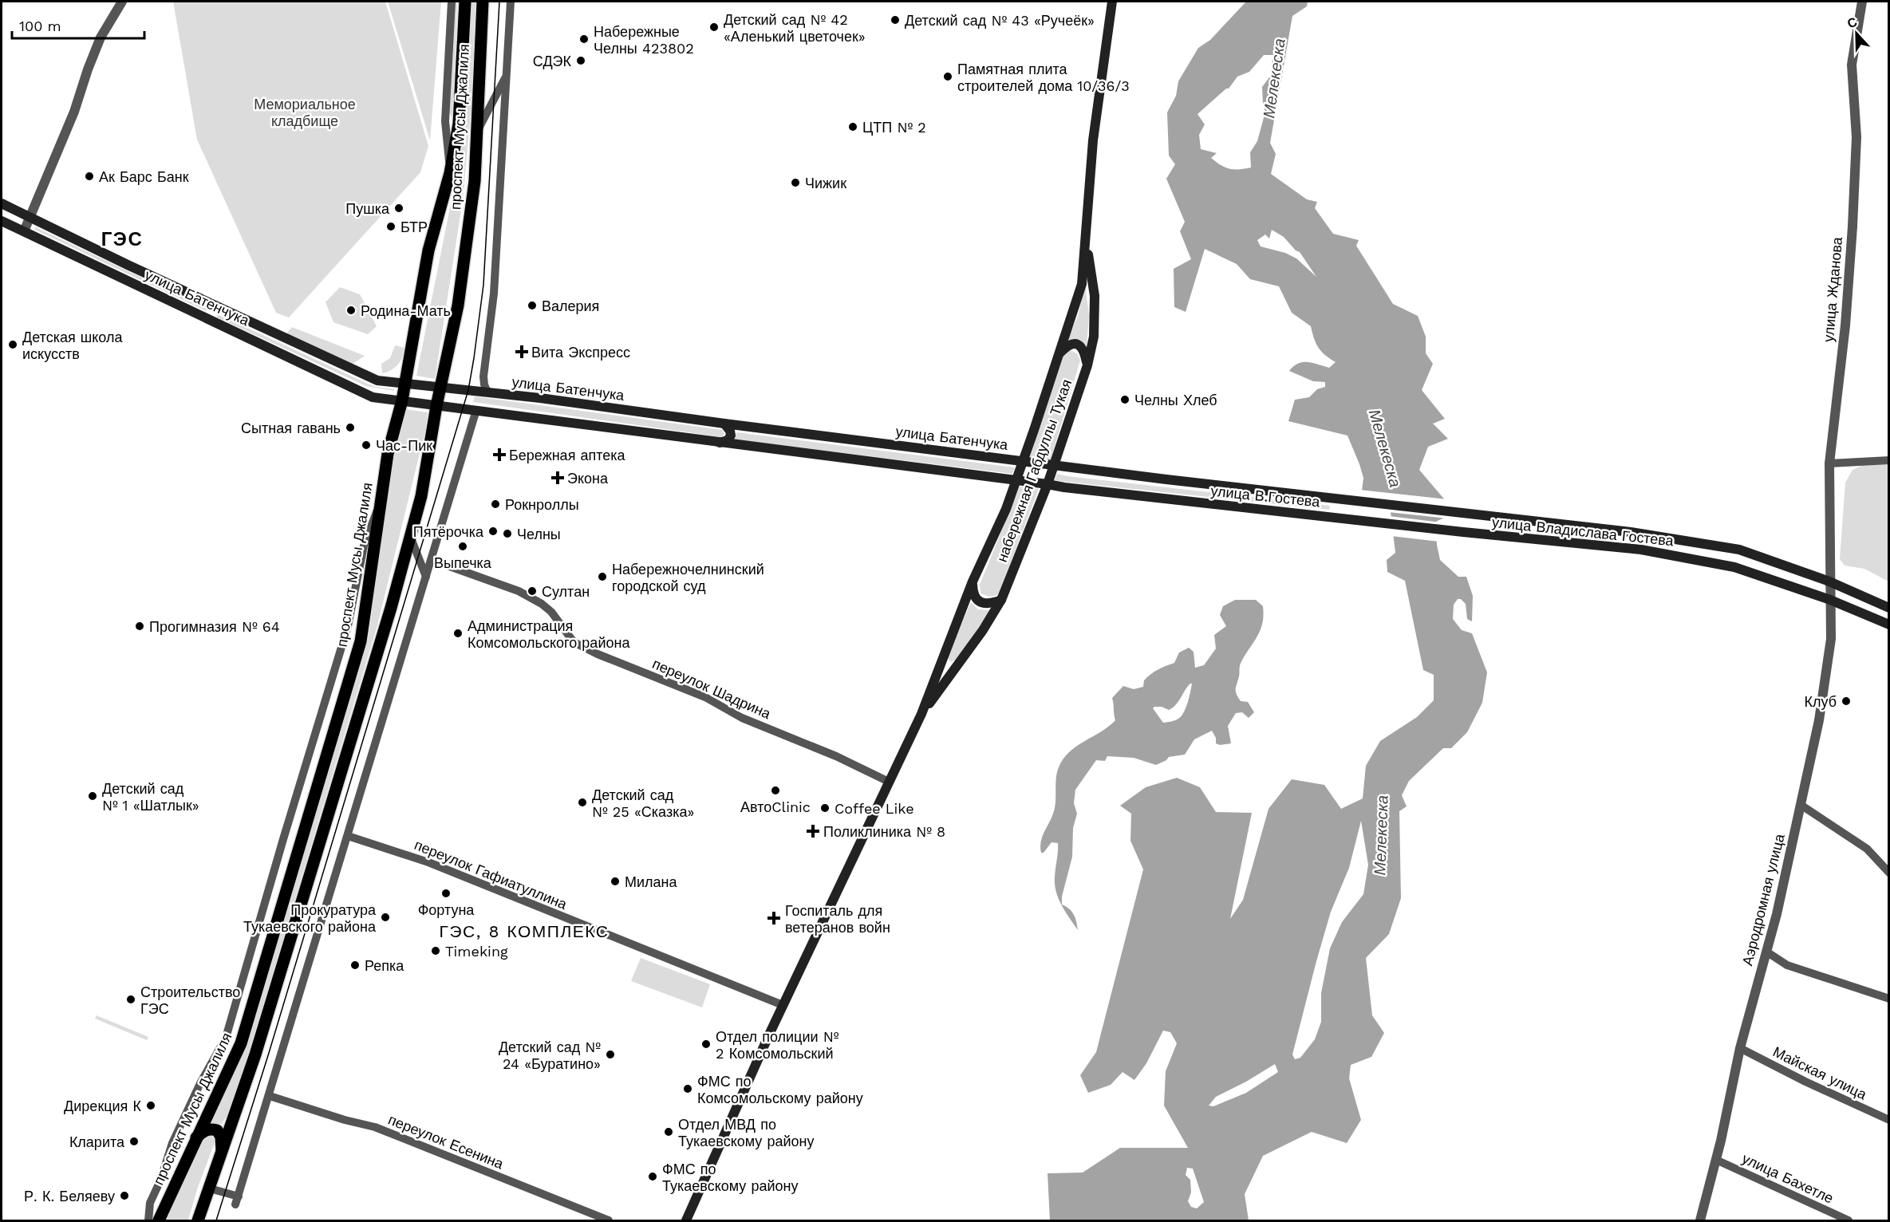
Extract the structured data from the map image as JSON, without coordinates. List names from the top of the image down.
{
  "streets": {
    "main road": [
      "проспект Мусы Джалиля",
      "улица Батенчука",
      "набережная Габдуллы Тукая",
      "улица В.Гостева",
      "улица Владислава Гостева"
    ],
    "street": [
      "улица Жданова",
      "переулок Шадрина",
      "переулок Гафиатуллина",
      "Аэродромная улица",
      "Майская улица",
      "переулок Есенина",
      "улица Бахетле"
    ]
  },
  "crossings": [
    ["проспект Мусы Джалиля", "улица Батенчука"],
    ["улица Жданова", "улица Владислава Гостева"],
    ["улица Жданова", "Аэродромная улица"],
    ["улица Батенчука", "набережная Габдуллы Тукая"],
    ["улица Батенчука", "улица В.Гостева"],
    ["набережная Габдуллы Тукая", "переулок Шадрина"],
    ["набережная Габдуллы Тукая", "переулок Гафиатуллина"],
    ["улица В.Гостева", "улица Владислава Гостева"],
    ["улица Владислава Гостева", "Аэродромная улица"],
    ["Аэродромная улица", "Майская улица"],
    ["Аэродромная улица", "улица Бахетле"]
  ],
  "districts": ["ГЭС", "ГЭС, 8 КОМПЛЕКС"],
  "water": ["Мелекеска"],
  "parks": ["Мемориальное кладбище"],
  "places": {
    "other": [
      "Детский сад № 43 «Ручеёк»",
      "Детский сад № 42 «Аленький цветочек»",
      "Набережные Челны 423802",
      "СДЭК",
      "Памятная плита строителей дома 10/36/3",
      "ЦТП № 2",
      "Ак Барс Банк",
      "Чижик",
      "Пушка",
      "БТР",
      "Валерия",
      "Родина-Мать",
      "Детская школа искусств",
      "Челны Хлеб",
      "Сытная гавань",
      "Час-Пик",
      "Рокнроллы",
      "Пятёрочка",
      "Челны",
      "Выпечка",
      "Набережночелнинский городской суд",
      "Султан",
      "Прогимназия № 64",
      "Администрация Комсомольского района",
      "Клуб",
      "АвтоClinic",
      "Детский сад № 1 «Шатлык»",
      "Детский сад № 25 «Сказка»",
      "Coffee Like",
      "Милана",
      "Фортуна",
      "Прокуратура Тукаевского района",
      "Timeking",
      "Репка",
      "Строительство ГЭС",
      "Отдел полиции № 2 Комсомольский",
      "Детский сад № 24 «Буратино»",
      "ФМС по Комсомольскому району",
      "Дирекция К",
      "Отдел МВД по Тукаевскому району",
      "Кларита",
      "ФМС по Тукаевскому району",
      "Р. К. Беляеву"
    ],
    "health": [
      "Вита Экспресс",
      "Бережная аптека",
      "Экона",
      "Поликлиника № 8",
      "Госпиталь для ветеранов войн"
    ]
  },
  "scale_bar": "100 m",
  "north": "top"
}
